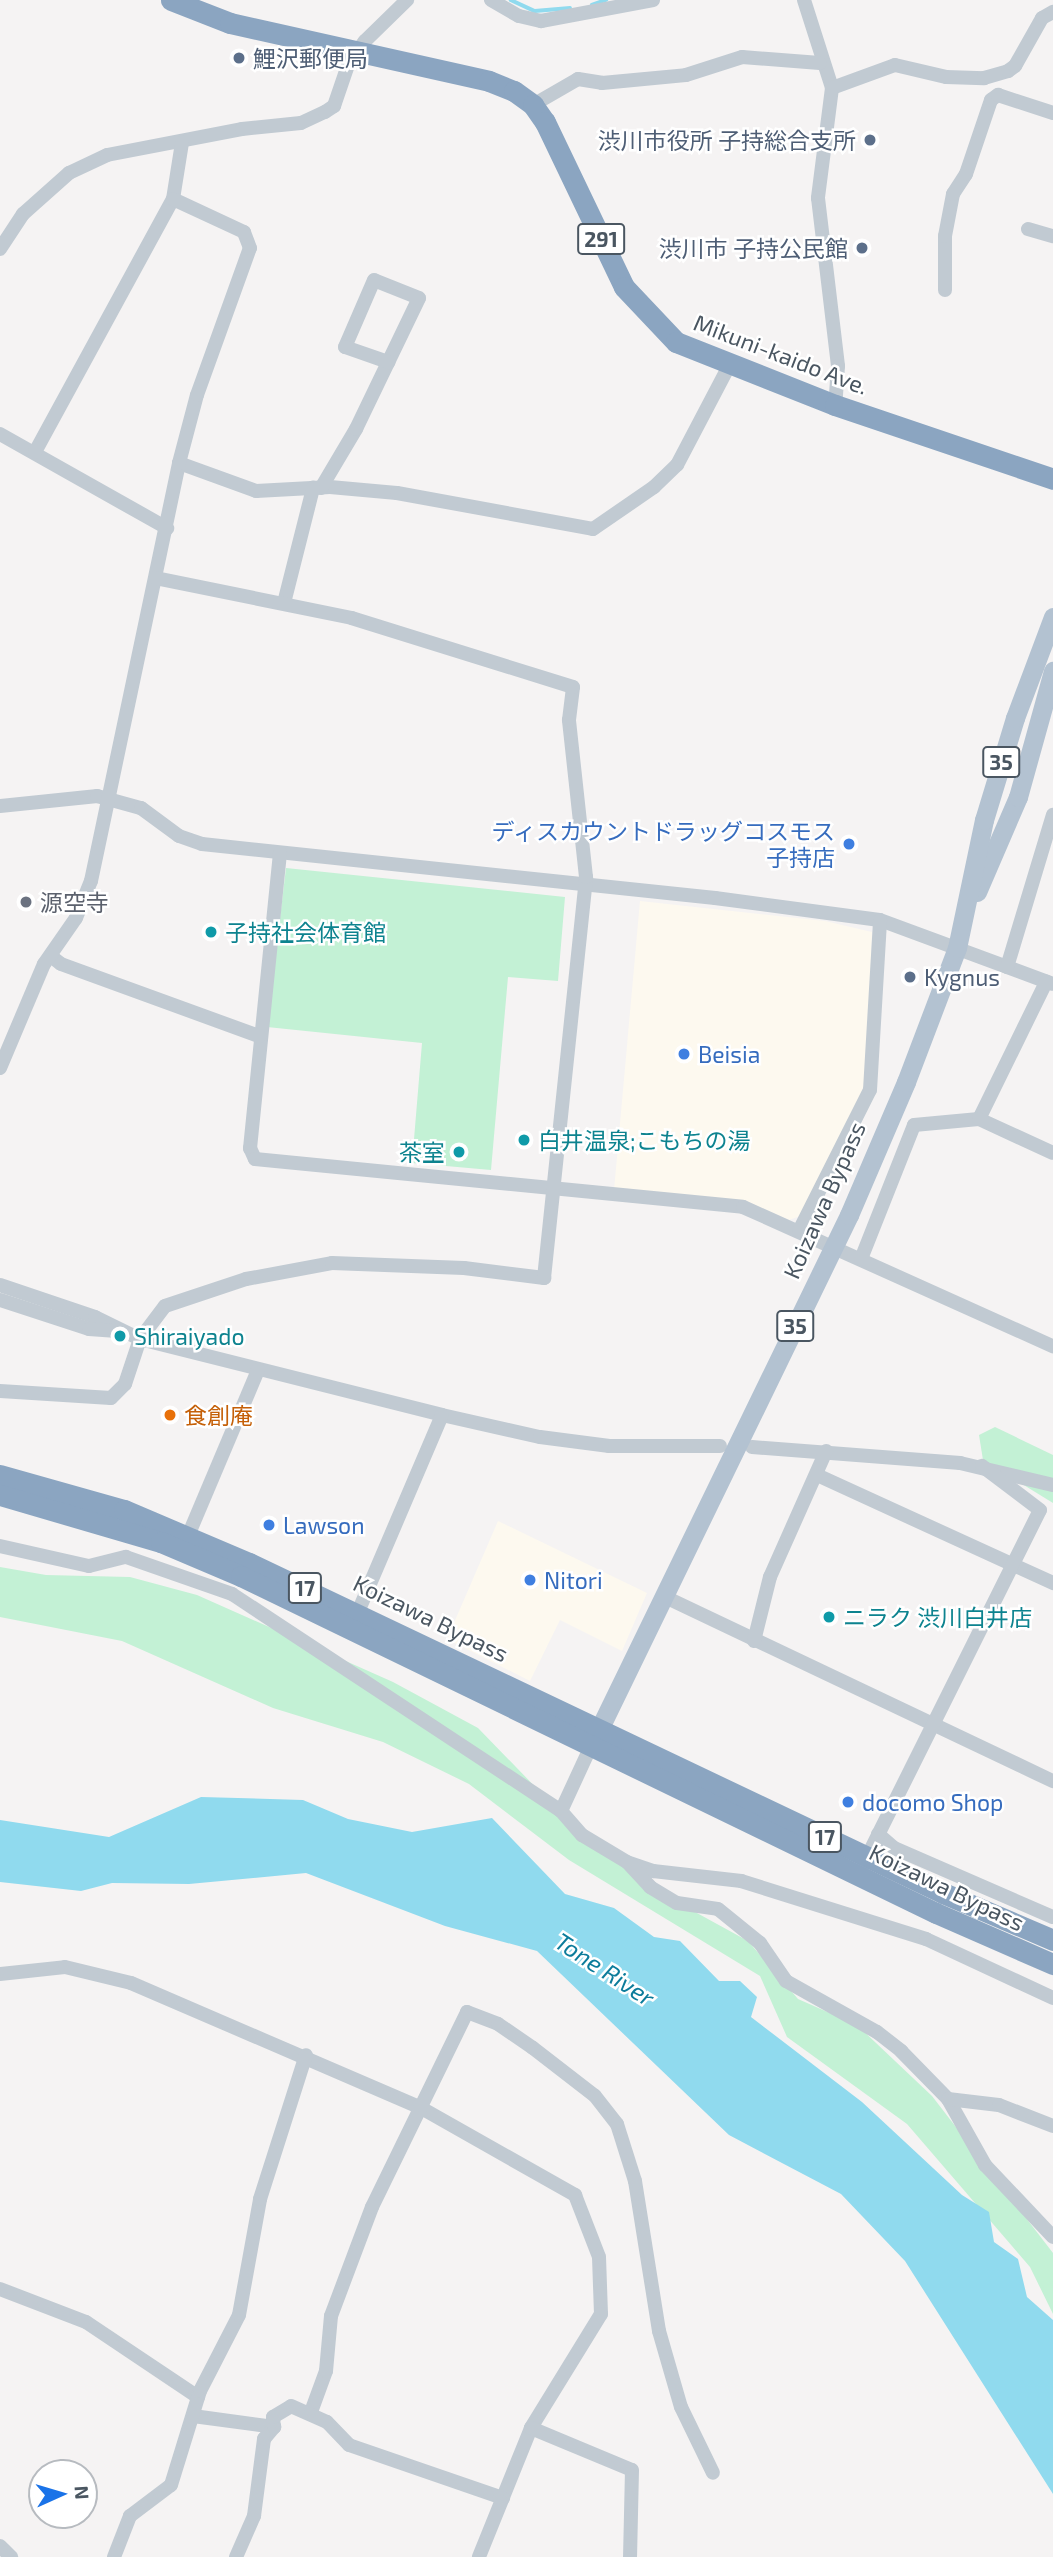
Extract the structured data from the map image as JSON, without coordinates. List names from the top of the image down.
{
  "streets": {
    "highway": [
      "291",
      "Mikuni-kaido Ave.",
      "Koizawa Bypass",
      "17"
    ],
    "main road": ["35"]
  },
  "water": ["Tone River"],
  "places": [
    "鯉沢郵便局",
    "渋川市役所 子持総合支所",
    "渋川市 子持公民館",
    "ディスカウントドラッグコスモス 子持店",
    "源空寺",
    "子持社会体育館",
    "Kygnus",
    "Beisia",
    "白井温泉;こもちの湯",
    "茶室",
    "Shiraiyado",
    "食創庵",
    "Lawson",
    "Nitori",
    "ニラク 渋川白井店",
    "docomo Shop"
  ],
  "north": "right"
}
